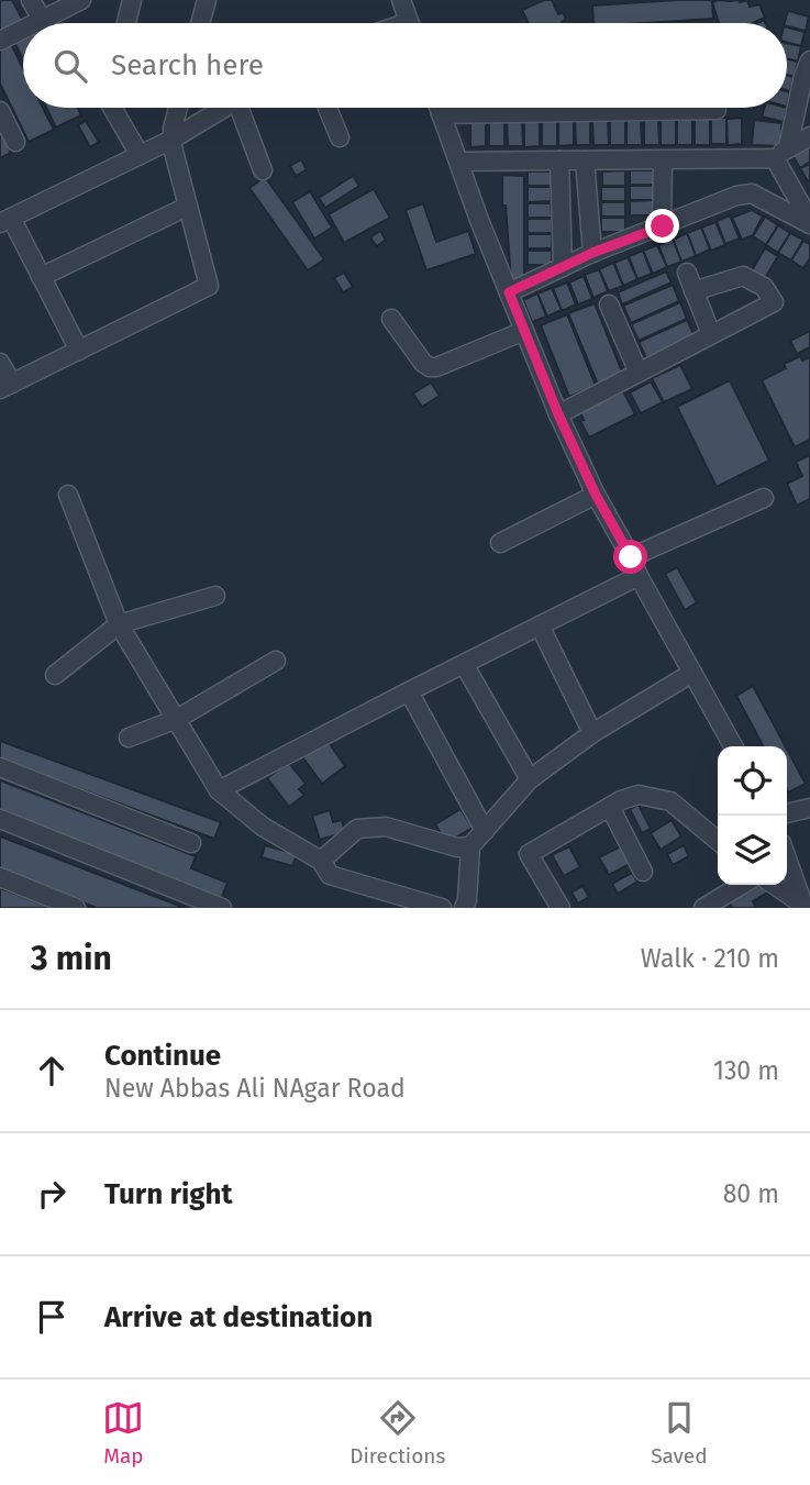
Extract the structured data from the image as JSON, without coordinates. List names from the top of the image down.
{
  "page": {
    "search": "Search here",
    "heading": ["3 min", "Walk · 210 m"],
    "list": [
      ["Continue", "New Abbas Ali NAgar Road", "130 m"],
      ["Turn right", "80 m"],
      "Arrive at destination"
    ],
    "nav": ["Map", "Directions", "Saved"]
  }
}
